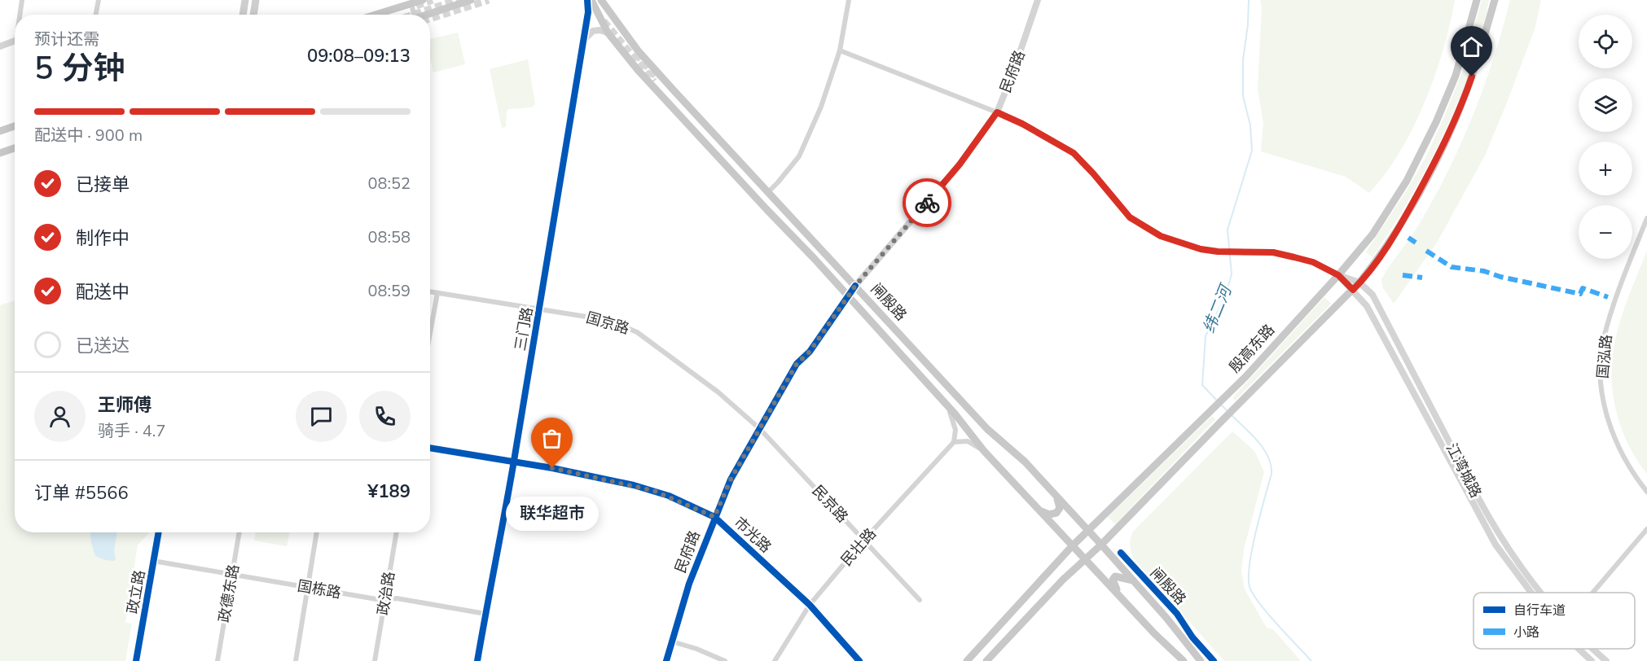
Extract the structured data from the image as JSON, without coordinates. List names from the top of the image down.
{
  "streets": {
    "main road": ["闸殷路", "殷高东路", "政立路"],
    "street": [
      "民府路",
      "国京路",
      "三门路",
      "国泓路",
      "江湾城路",
      "民京路",
      "市光路",
      "民壮路",
      "国栋路",
      "政德东路",
      "政治路"
    ]
  },
  "crossings": [
    ["民府路", "闸殷路"],
    ["民府路", "国京路"],
    ["民府路", "江湾城路"],
    ["民府路", "民京路"],
    ["民府路", "市光路"],
    ["闸殷路", "三门路"],
    ["闸殷路", "殷高东路"],
    ["国京路", "三门路"],
    ["国京路", "民京路"],
    ["三门路", "市光路"],
    ["三门路", "国栋路"],
    ["殷高东路", "江湾城路"],
    ["民京路", "民壮路"],
    ["市光路", "民壮路"],
    ["国栋路", "政立路"],
    ["国栋路", "政德东路"],
    ["国栋路", "政治路"]
  ],
  "water": ["纬二河"],
  "places": ["联华超市"],
  "legend": ["自行车道", "小路"],
  "page": {
    "map_buttons": ["+", "−"],
    "heading": ["5 分钟", "预计还需", "09:08–09:13"],
    "panel": [
      "王师傅",
      "骑手 · 4.7",
      "订单 #5566",
      "¥189"
    ],
    "bar": "配送中 · 900 m",
    "list": [
      ["已接单", "08:52"],
      ["制作中", "08:58"],
      ["配送中", "08:59"],
      "已送达"
    ],
    "bubble": "联华超市"
  }
}
